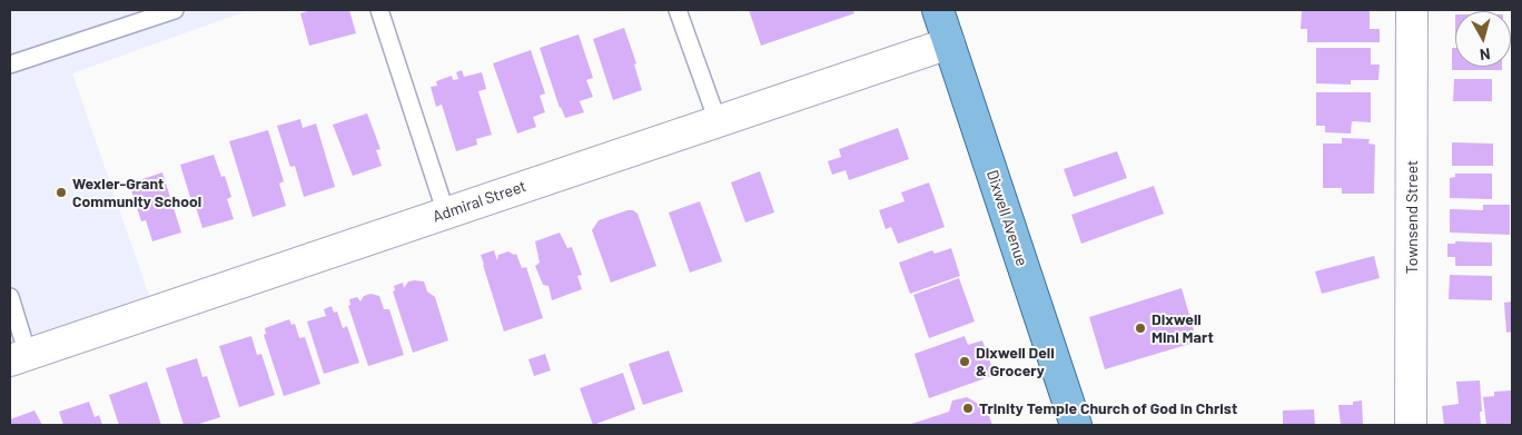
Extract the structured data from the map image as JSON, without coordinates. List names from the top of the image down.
{
  "streets": {
    "main road": ["Dixwell Avenue"],
    "street": ["Admiral Street", "Townsend Street"]
  },
  "crossings": [
    ["Admiral Street", "Dixwell Avenue"]
  ],
  "places": [
    "Wexler-Grant Community School",
    "Dixwell Mini Mart",
    "Dixwell Deli & Grocery",
    "Trinity Temple Church of God in Christ"
  ],
  "north": "bottom"
}
